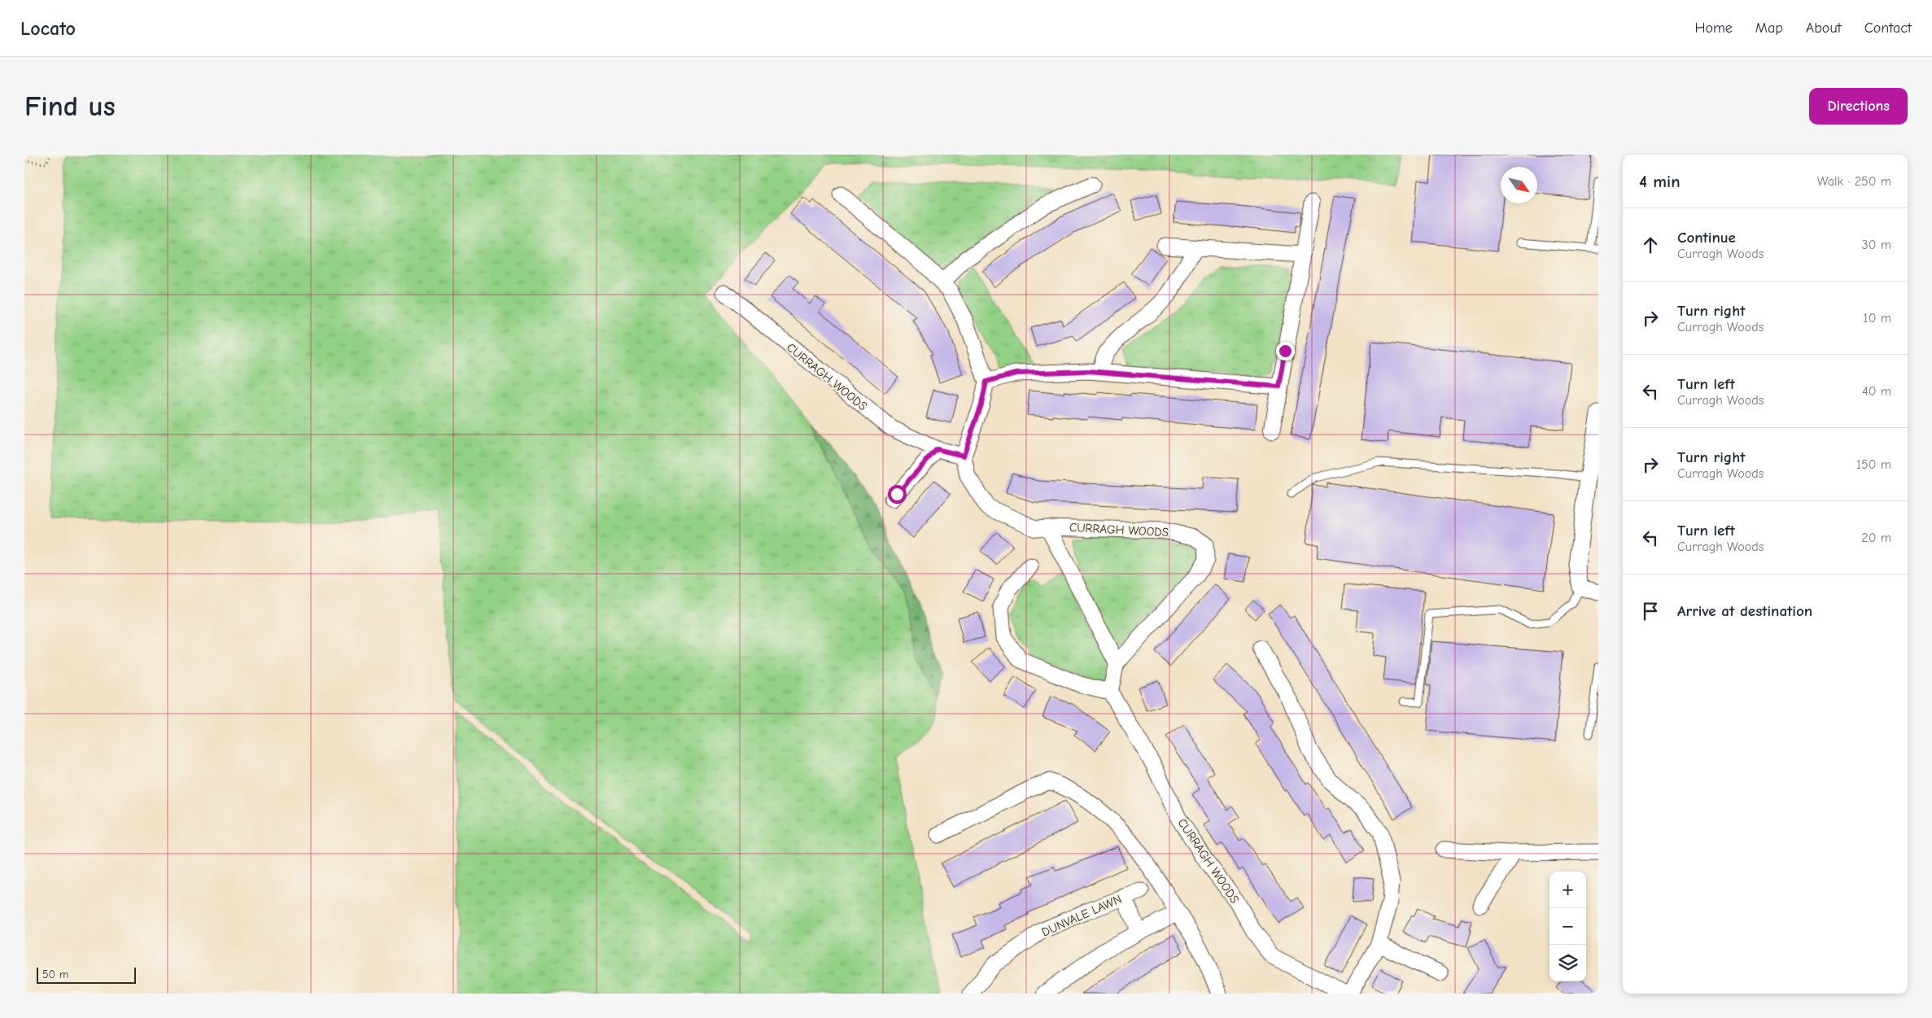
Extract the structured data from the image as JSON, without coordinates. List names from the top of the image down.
{
  "streets": {
    "street": ["CURRAGH WOODS", "DUNVALE LAWN"]
  },
  "scale_bar": "50 m",
  "north": "bottom right",
  "page": {
    "header": "Locato",
    "nav": [
      "Home",
      "Map",
      "About",
      "Contact"
    ],
    "buttons": "Directions",
    "title": "Find us",
    "heading": ["4 min", "Walk · 250 m"],
    "list": [
      ["Continue", "Curragh Woods", "30 m"],
      ["Turn right", "Curragh Woods", "10 m"],
      ["Turn left", "Curragh Woods", "40 m"],
      ["Turn right", "Curragh Woods", "150 m"],
      ["Turn left", "Curragh Woods", "20 m"],
      "Arrive at destination"
    ],
    "map_buttons": ["+", "−"],
    "scale": "50 m"
  }
}
